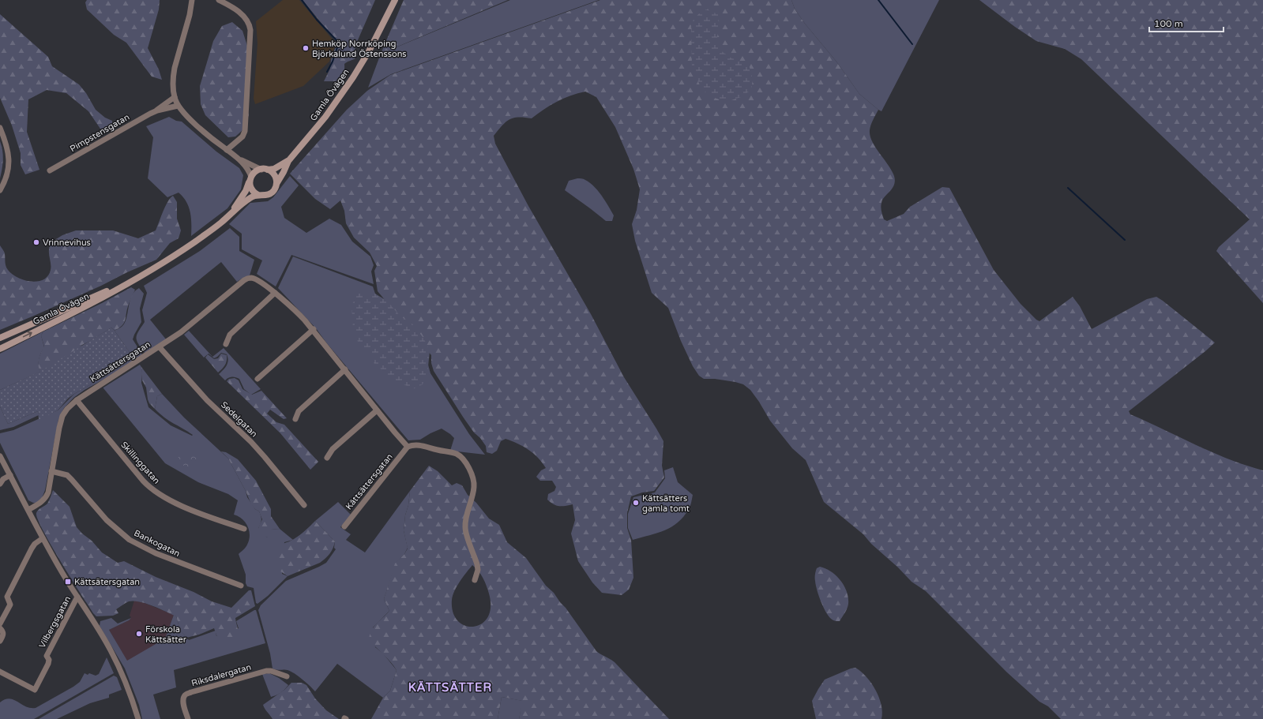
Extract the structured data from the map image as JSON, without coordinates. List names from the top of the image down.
{
  "streets": {
    "main road": ["Gamla Övägen"],
    "street": [
      "Pimpstensgatan",
      "Kättsättersgatan",
      "Sedelgatan",
      "Skillinggatan",
      "Bankogatan",
      "Vilbergsgatan",
      "Riksdalergatan"
    ]
  },
  "crossings": [
    ["Kättsättersgatan", "Sedelgatan"],
    ["Kättsättersgatan", "Skillinggatan"],
    ["Kättsättersgatan", "Bankogatan"],
    ["Kättsättersgatan", "Vilbergsgatan"]
  ],
  "districts": ["KÄTTSÄTTER"],
  "places": {
    "other": [
      "Hemköp Norrköping Björkalund Östenssons",
      "Vrinnevihus",
      "Kättsätters gamla tomt",
      "Förskola Kättsätter"
    ],
    "transit": ["Kättsätersgatan"]
  },
  "scale_bar": "100 m"
}
